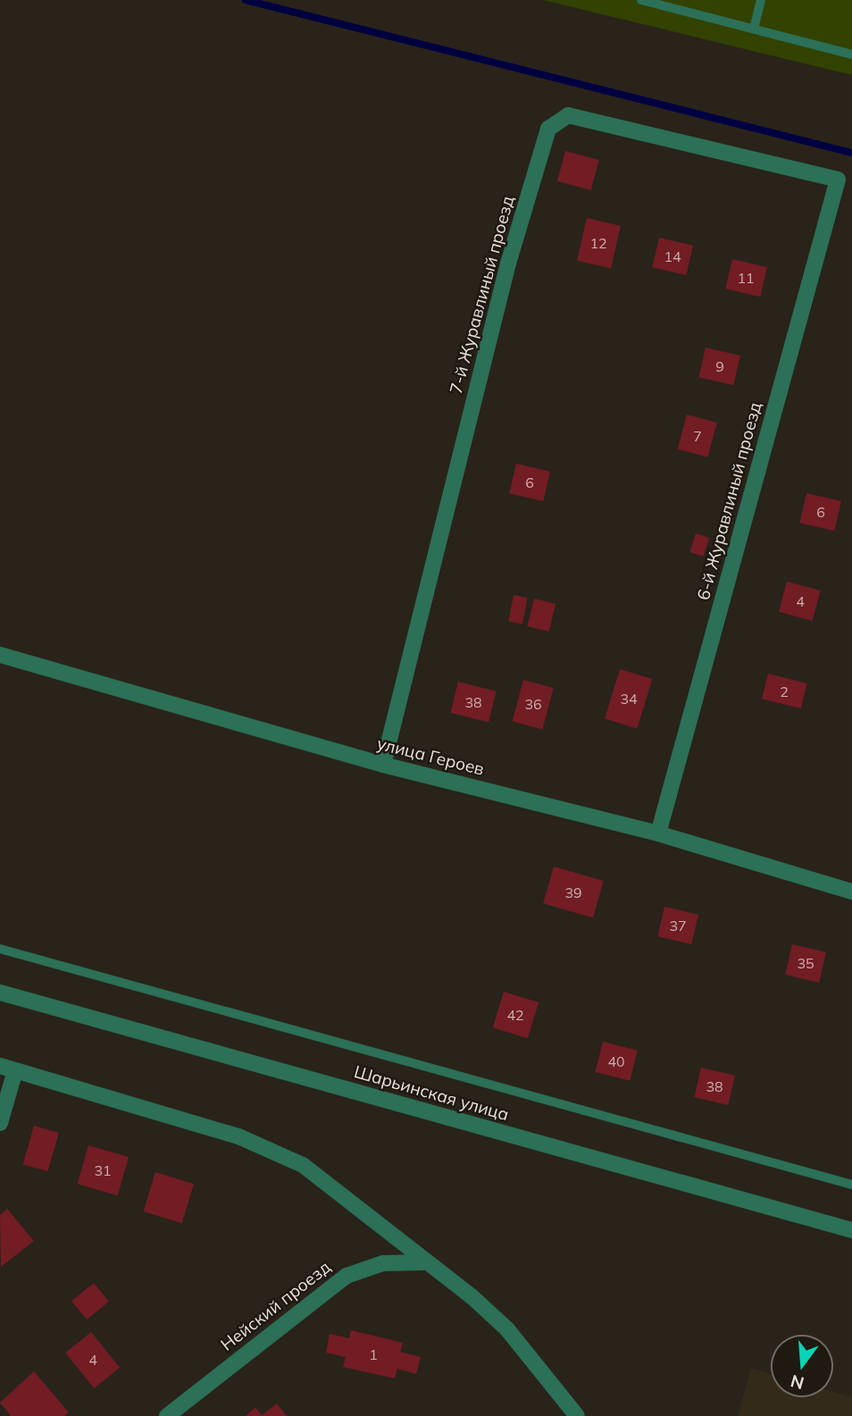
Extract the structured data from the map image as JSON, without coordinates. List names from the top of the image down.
{
  "streets": {
    "street": [
      "7-й Журавлиный проезд",
      "6-й Журавлиный проезд",
      "улица Героев",
      "Шарьинская улица",
      "Нейский проезд"
    ]
  },
  "crossings": [
    ["7-й Журавлиный проезд", "6-й Журавлиный проезд"],
    ["7-й Журавлиный проезд", "улица Героев"],
    ["6-й Журавлиный проезд", "улица Героев"]
  ],
  "house_numbers": [
    "12",
    "14",
    "11",
    "9",
    "7",
    "6",
    "6",
    "4",
    "2",
    "34",
    "38",
    "36",
    "39",
    "37",
    "35",
    "42",
    "40",
    "38",
    "31",
    "1",
    "4"
  ],
  "north": "bottom"
}
